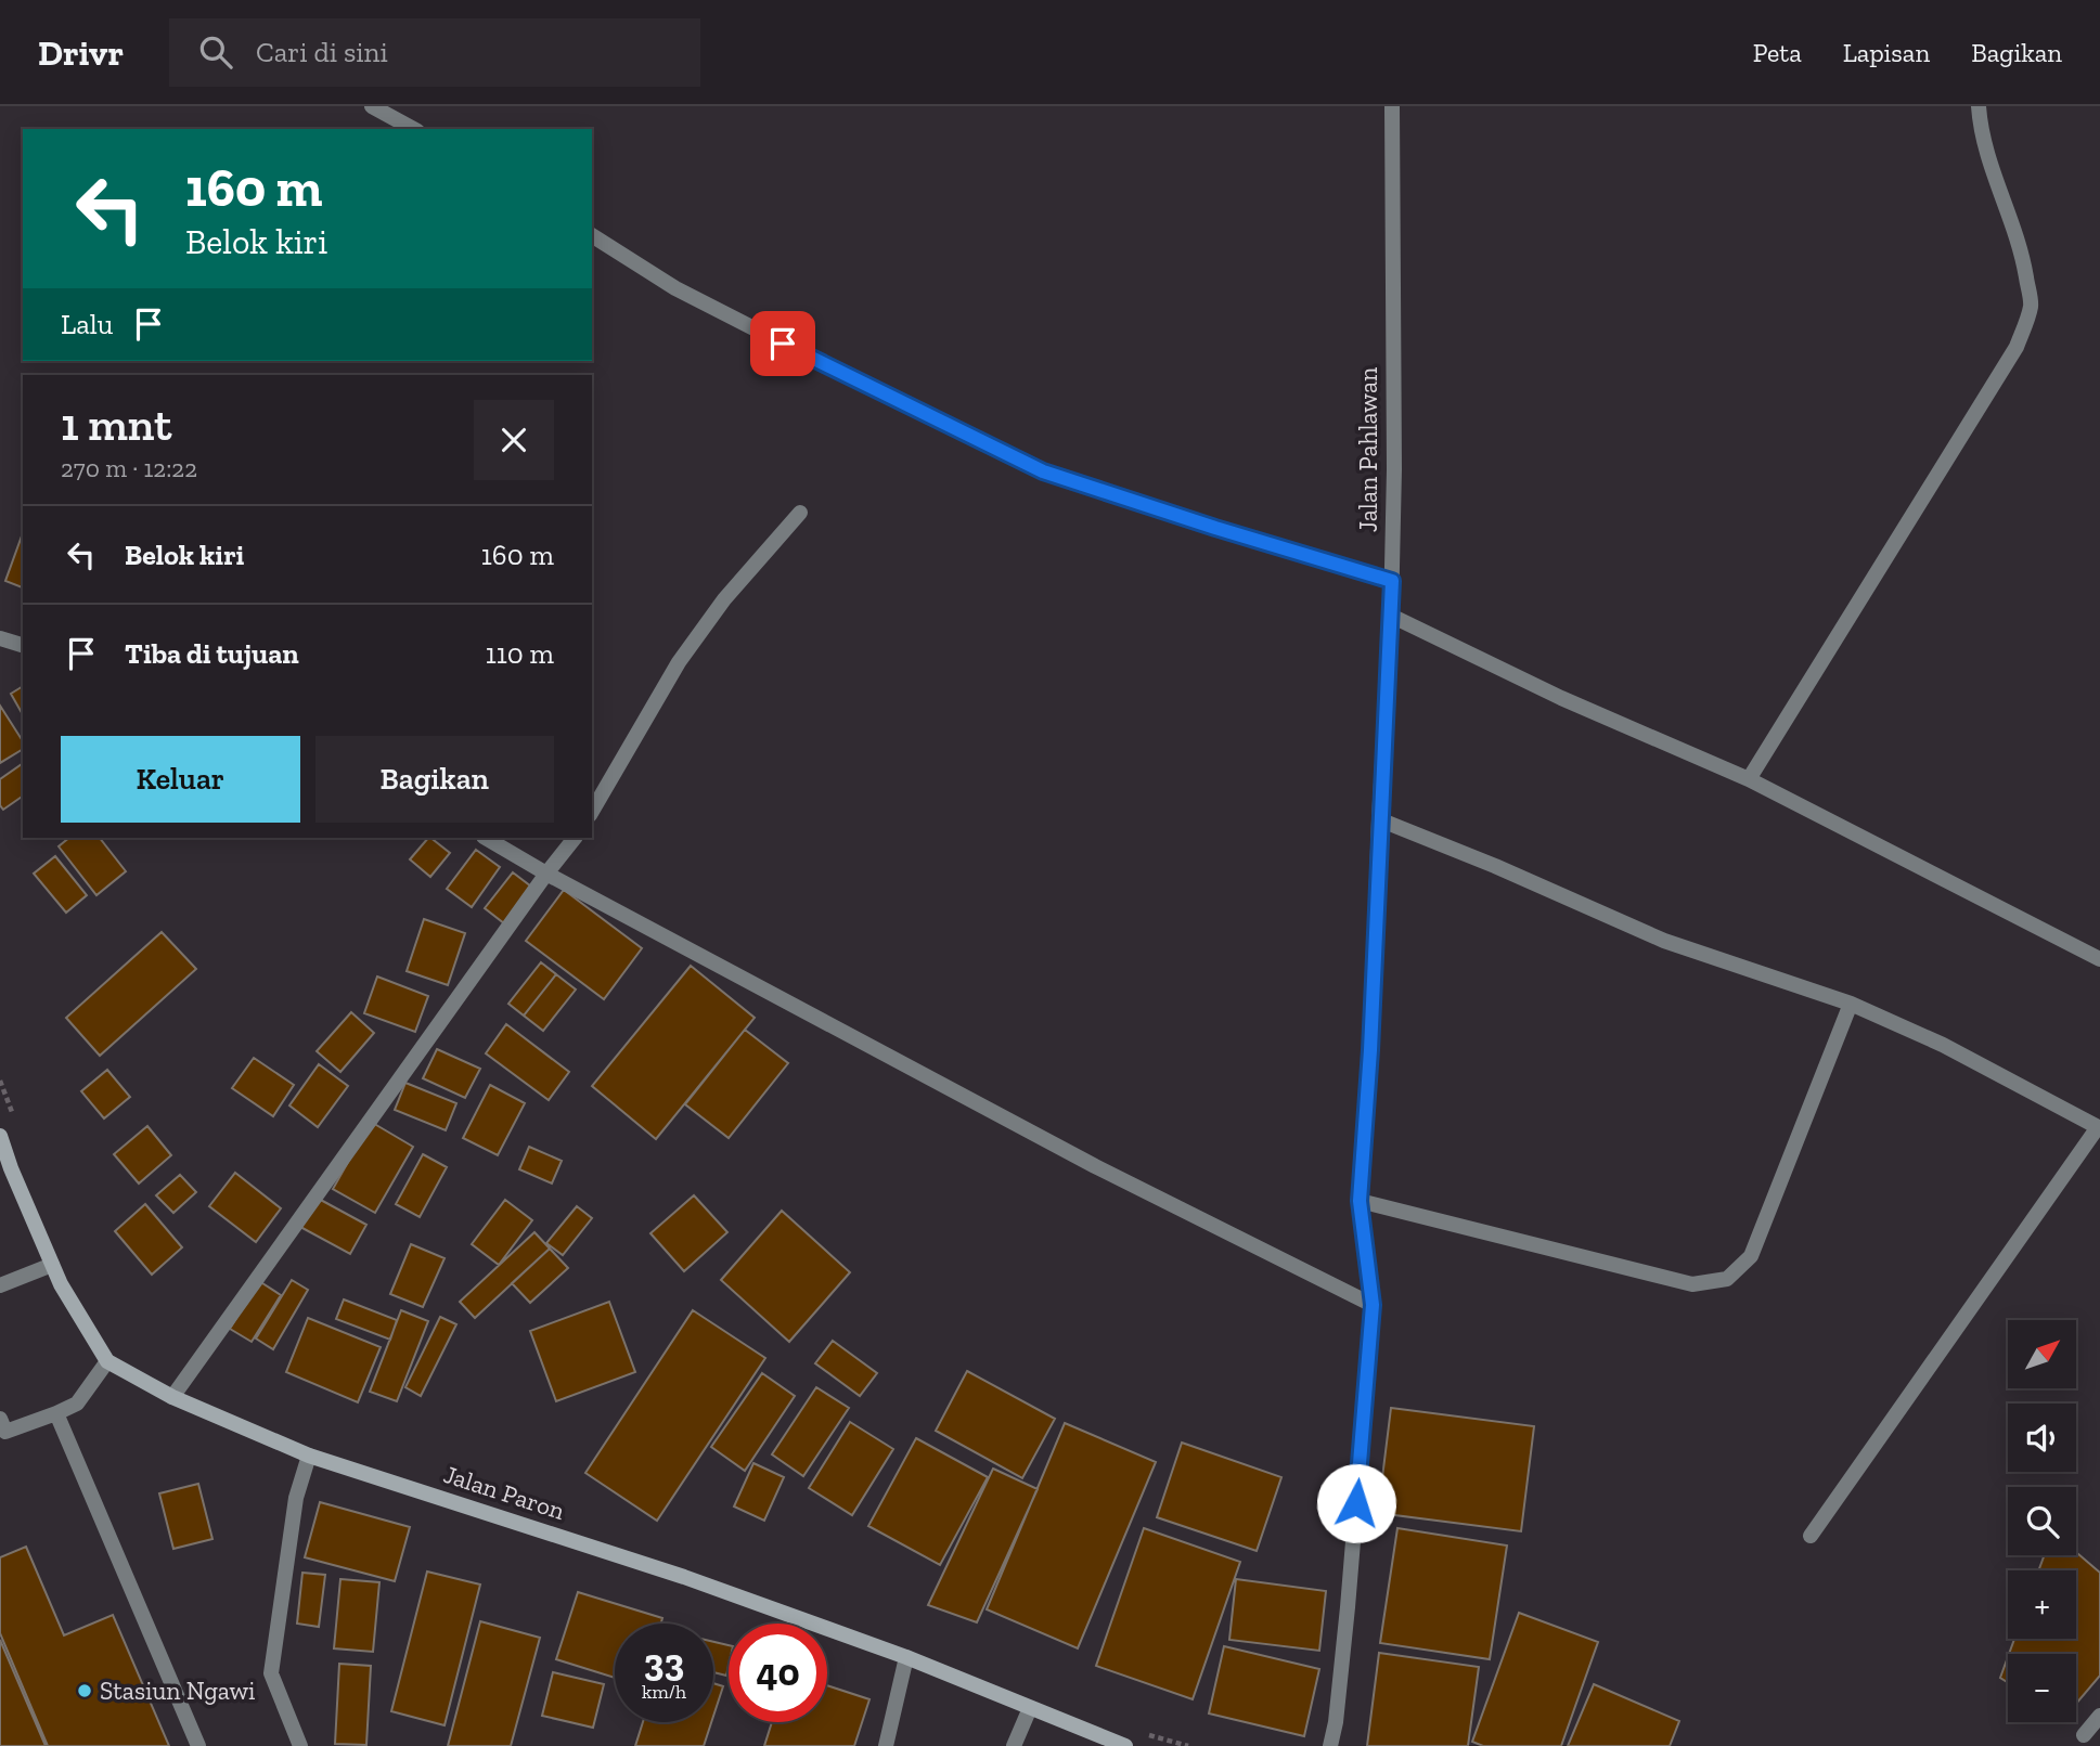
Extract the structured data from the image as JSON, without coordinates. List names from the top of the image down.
{
  "streets": {
    "main road": ["Jalan Paron"],
    "street": ["Jalan Pahlawan"]
  },
  "places": ["Stasiun Ngawi"],
  "north": "top right",
  "page": {
    "header": "Drivr",
    "search": "Cari di sini",
    "nav": ["Peta", "Lapisan", "Bagikan"],
    "turn": ["160 m", "Belok kiri"],
    "then": "Lalu",
    "heading": ["1 mnt", "270 m · 12:22"],
    "list": [
      {
        "name": "Belok kiri",
        "value": "160 m"
      },
      {
        "name": "Tiba di tujuan",
        "value": "110 m"
      }
    ],
    "buttons": ["Keluar", "Bagikan"],
    "map_buttons": ["+", "−"],
    "speed": "33 km/h",
    "limit": "40"
  }
}
